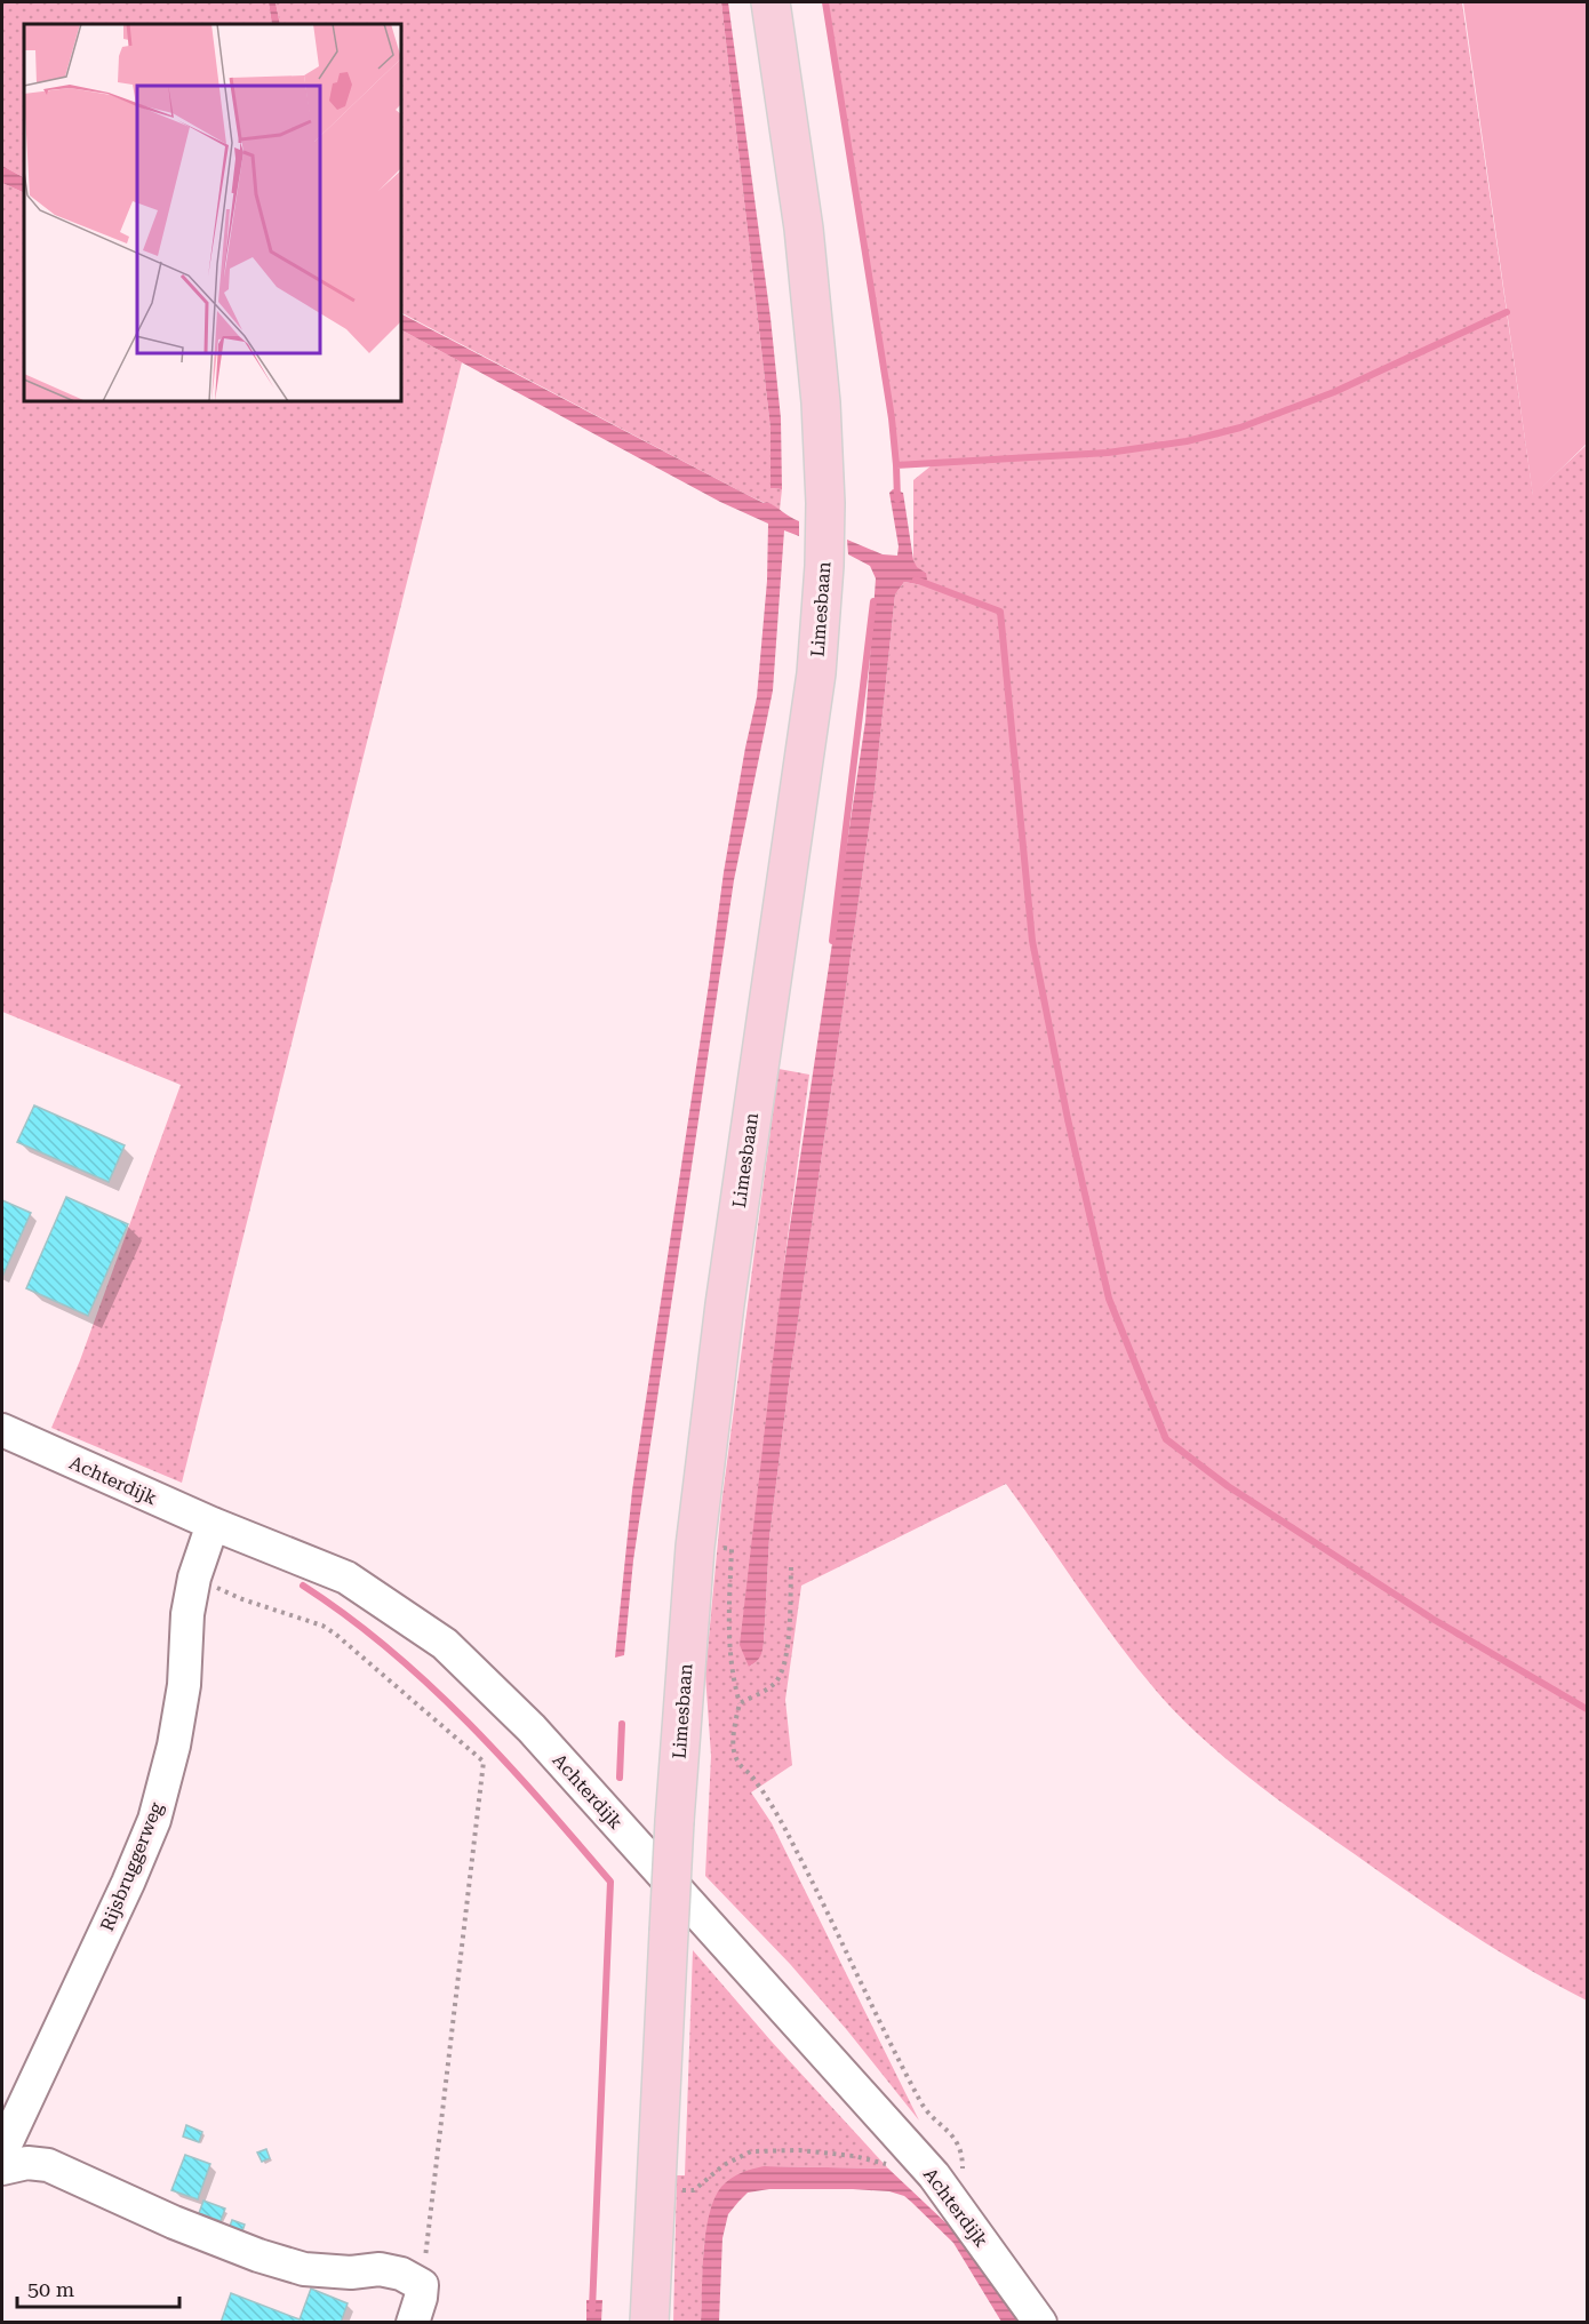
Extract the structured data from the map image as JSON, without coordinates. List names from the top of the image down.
{
  "streets": {
    "main road": ["Limesbaan"],
    "street": ["Achterdijk", "Rijsbruggerweg"]
  },
  "crossings": [
    ["Achterdijk", "Rijsbruggerweg"]
  ],
  "scale_bar": "50 m"
}
